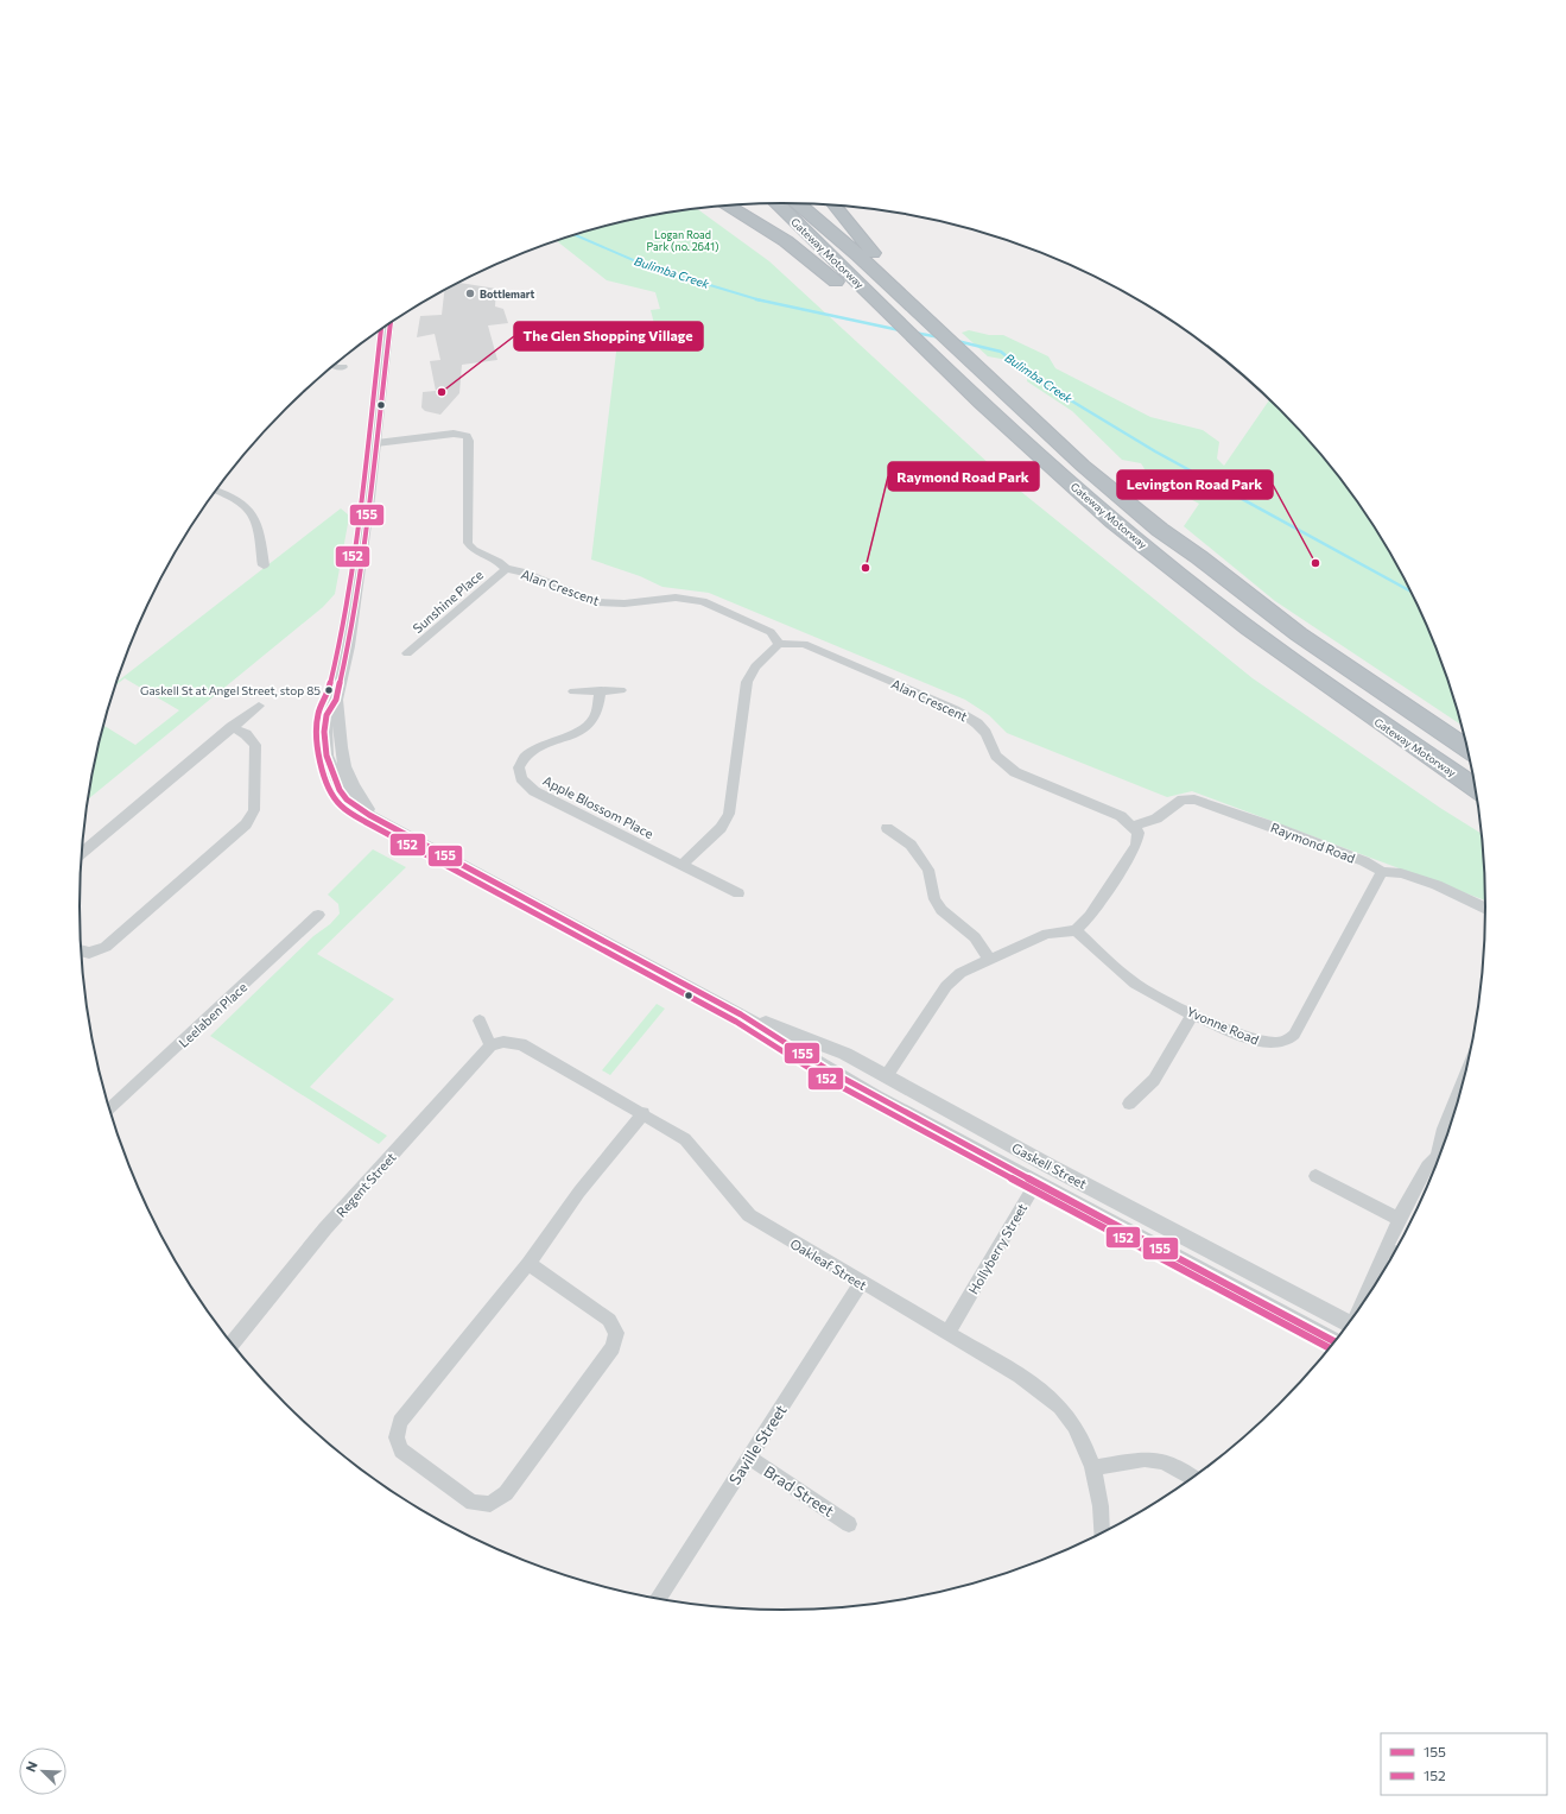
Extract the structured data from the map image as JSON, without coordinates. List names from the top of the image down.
{
  "streets": {
    "highway": ["Gateway Motorway"],
    "street": [
      "Alan Crescent",
      "Sunshine Place",
      "Apple Blossom Place",
      "Raymond Road",
      "Leelaben Place",
      "Yvonne Road",
      "Gaskell Street",
      "Regent Street",
      "Hollyberry Street",
      "Oakleaf Street",
      "Saville Street",
      "Brad Street"
    ]
  },
  "crossings": [
    ["Alan Crescent", "Sunshine Place"],
    ["Alan Crescent", "Raymond Road"],
    ["Alan Crescent", "Gaskell Street"],
    ["Raymond Road", "Yvonne Road"],
    ["Gaskell Street", "Hollyberry Street"],
    ["Regent Street", "Oakleaf Street"],
    ["Hollyberry Street", "Oakleaf Street"],
    ["Oakleaf Street", "Saville Street"],
    ["Saville Street", "Brad Street"]
  ],
  "water": ["Bulimba Creek"],
  "parks": ["Logan Road Park (no. 2641)"],
  "places": [
    "Bottlemart",
    "The Glen Shopping Village",
    "Levington Road Park",
    "Raymond Road Park",
    "Gaskell St at Angel Street, stop 85"
  ],
  "lines": ["transit line 155", "transit line 152"],
  "legend": ["155", "152"],
  "north": "top left"
}
